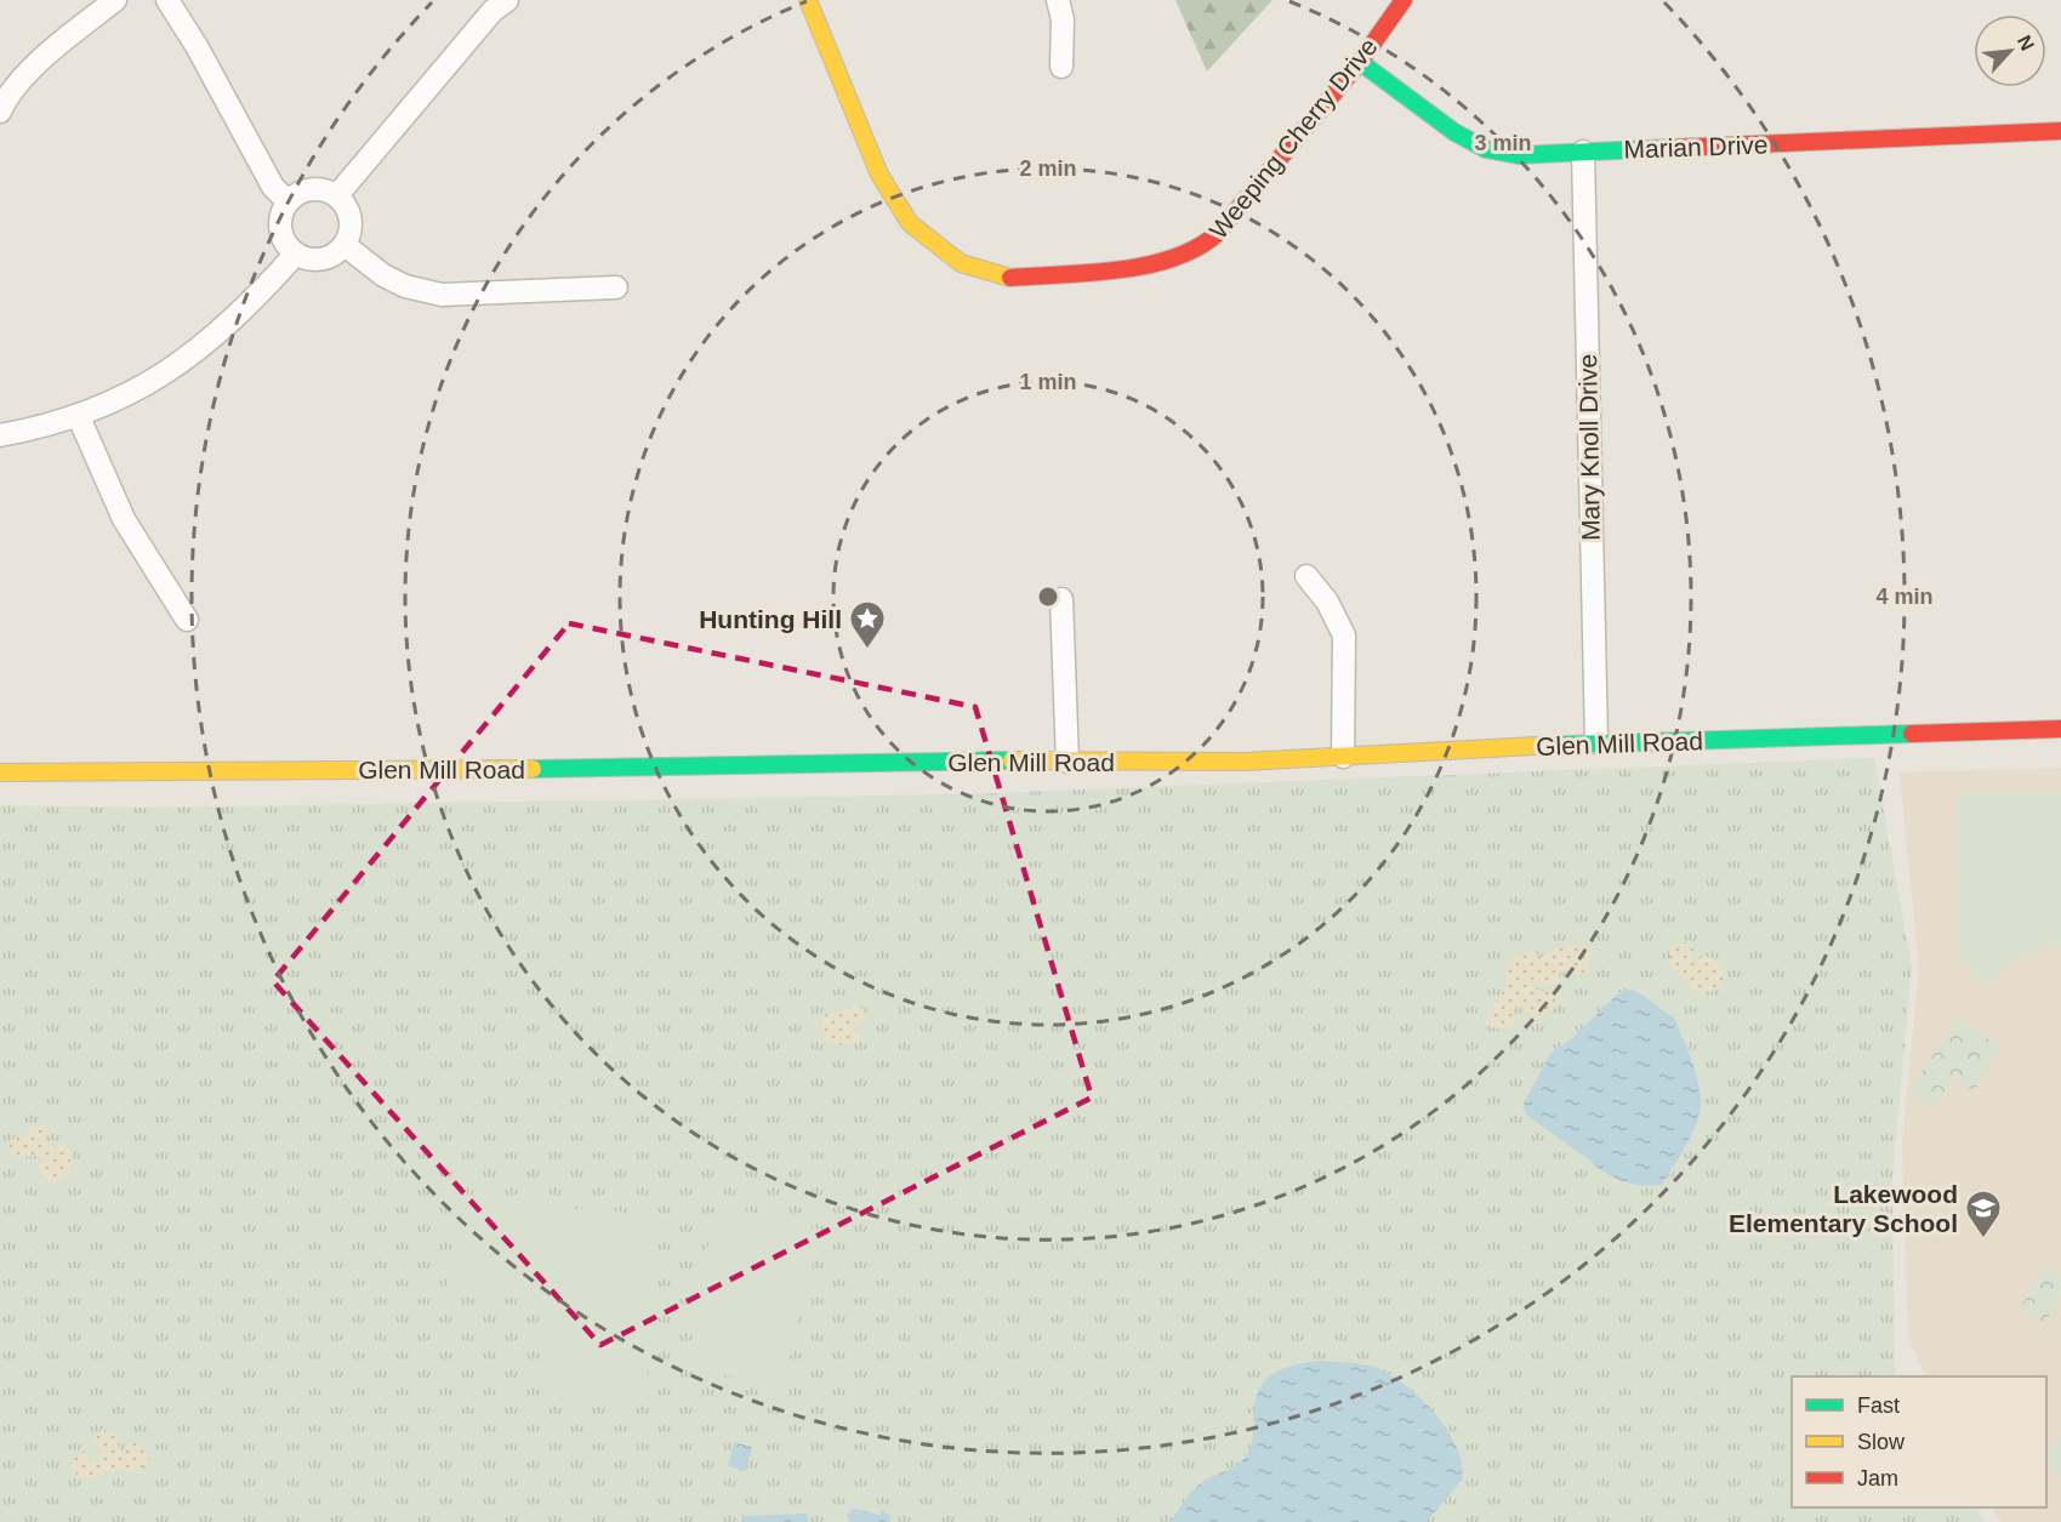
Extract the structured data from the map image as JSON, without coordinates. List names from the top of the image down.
{
  "streets": {
    "main road": ["Weeping Cherry Drive", "Marian Drive", "Glen Mill Road"],
    "street": ["Mary Knoll Drive"]
  },
  "crossings": [
    ["Weeping Cherry Drive", "Marian Drive"],
    ["Marian Drive", "Mary Knoll Drive"],
    ["Mary Knoll Drive", "Glen Mill Road"]
  ],
  "places": {
    "place": ["Hunting Hill"],
    "school or university": ["Lakewood Elementary School"]
  },
  "legend": ["Fast", "Slow", "Jam"],
  "north": "top right",
  "rings": [
    "3 min",
    "2 min",
    "1 min",
    "4 min"
  ]
}
